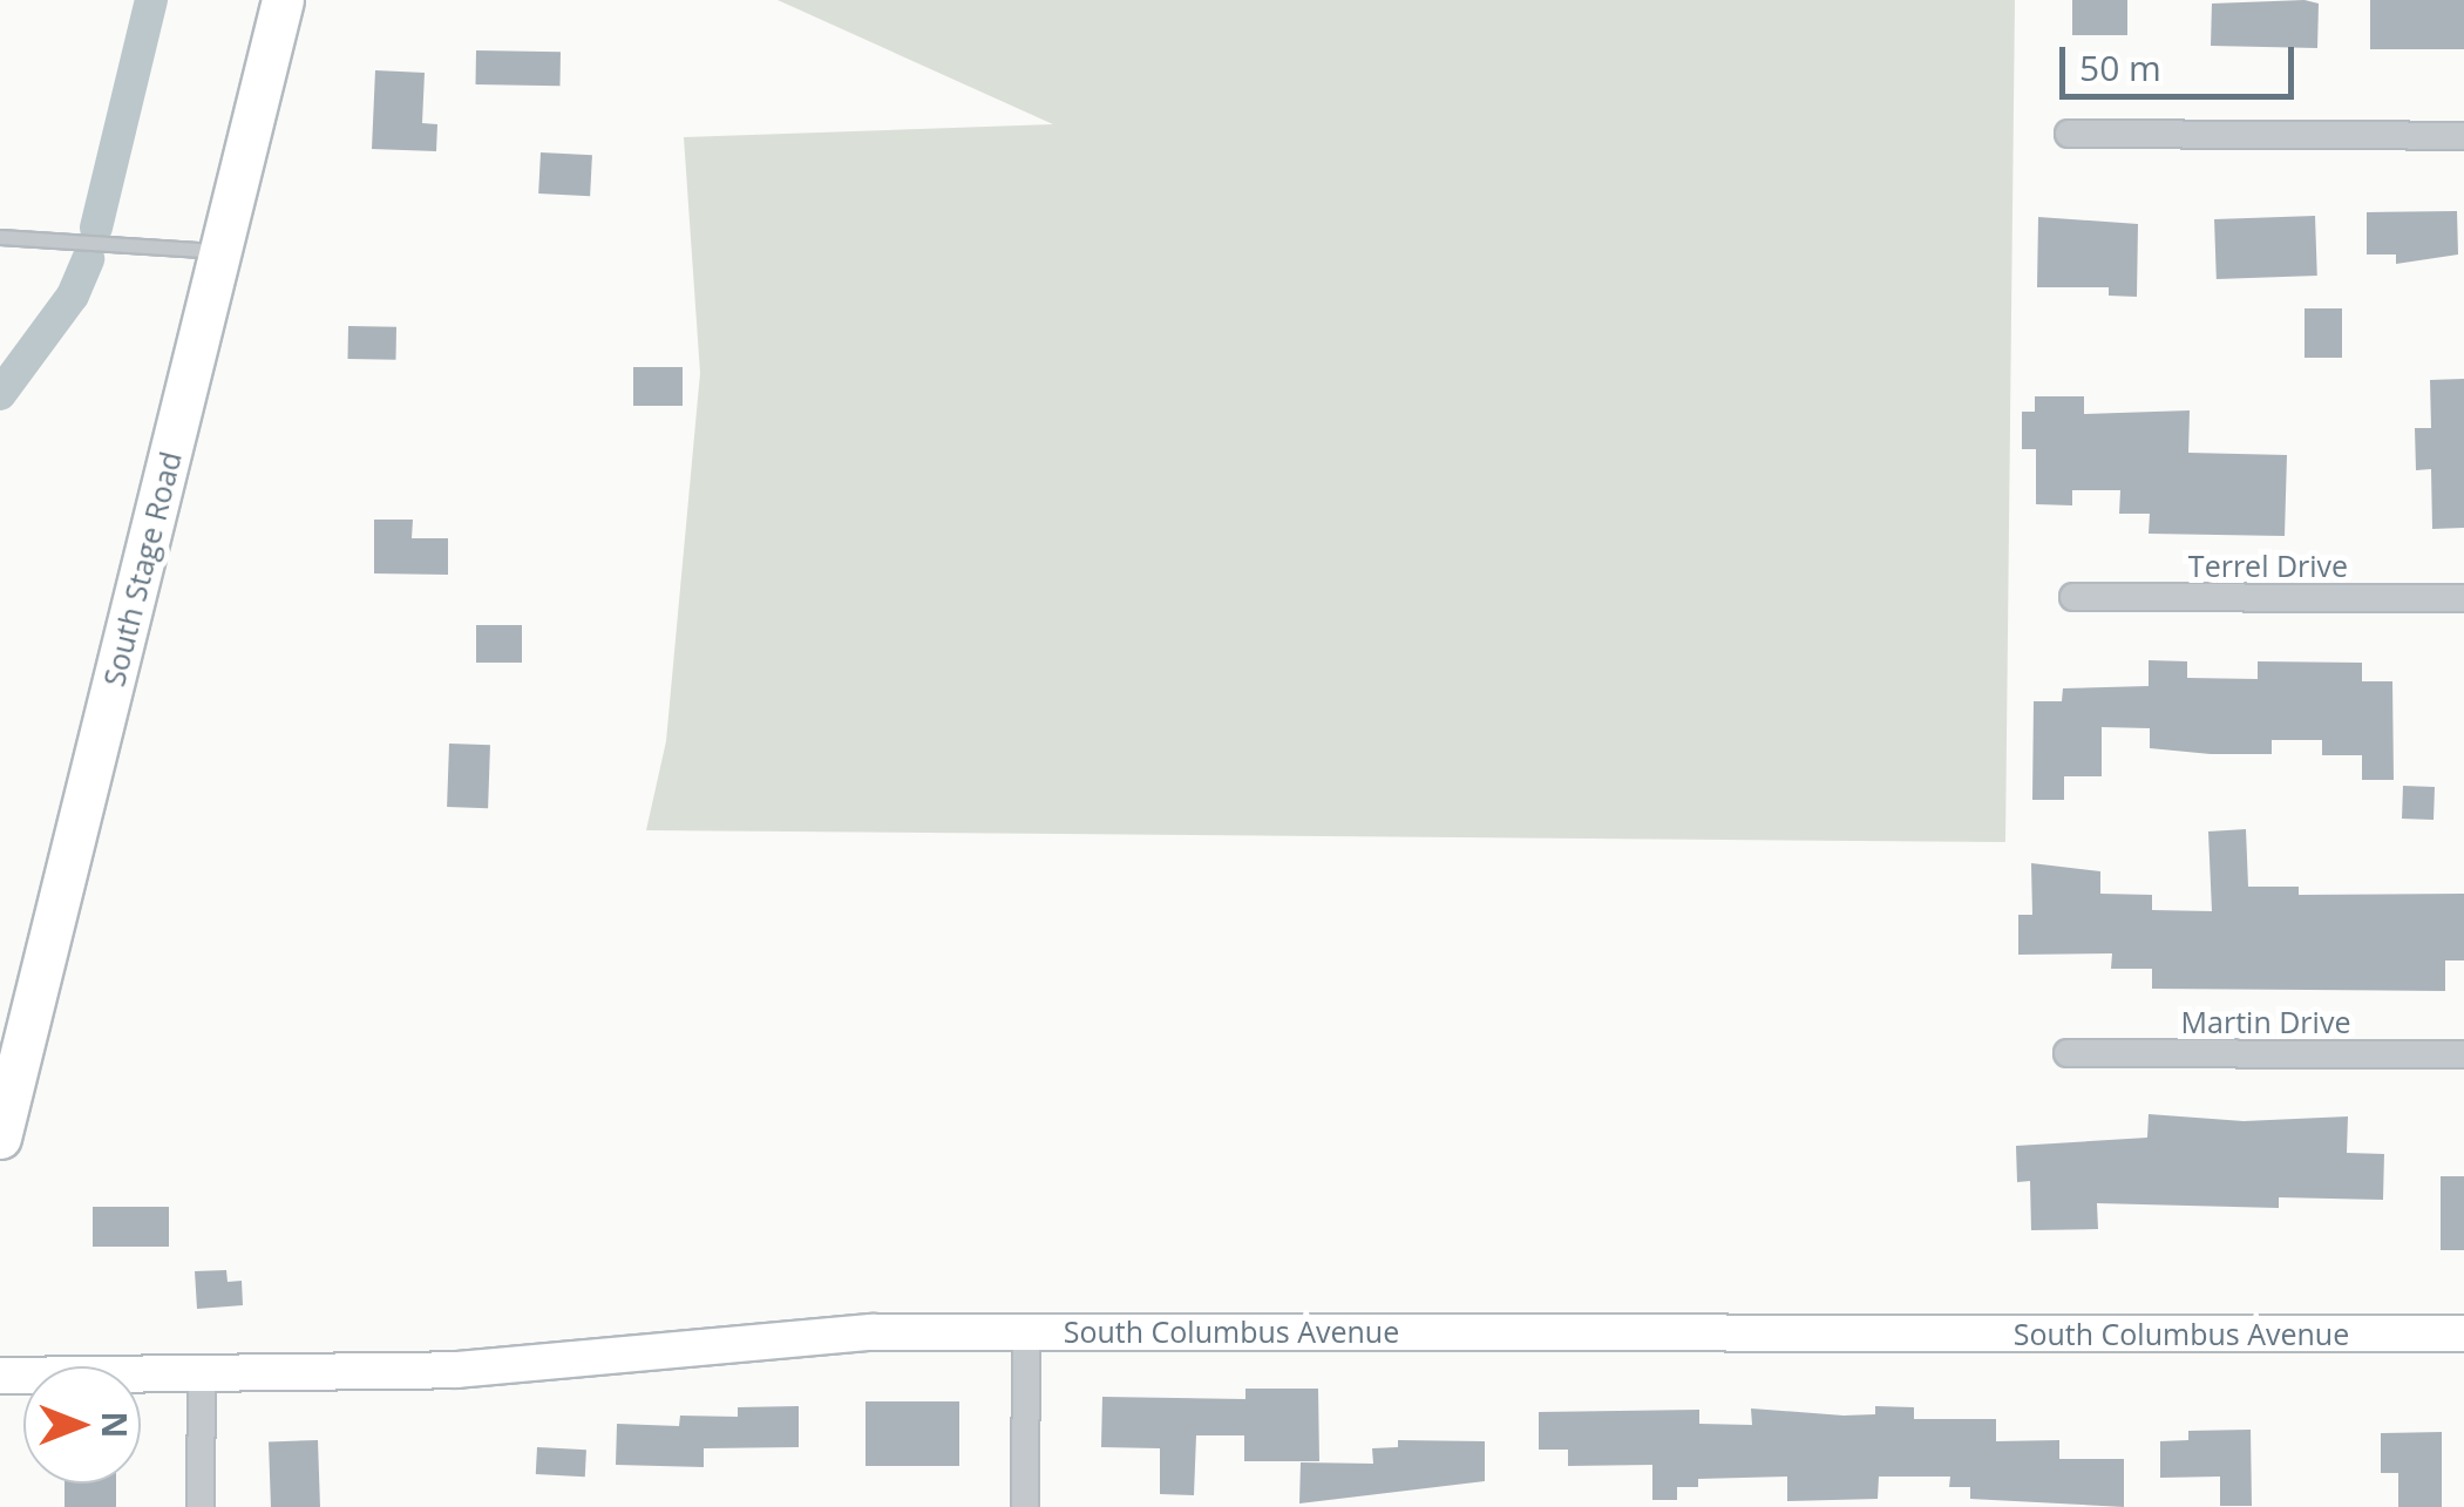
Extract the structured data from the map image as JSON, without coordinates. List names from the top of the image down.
{
  "streets": {
    "main road": ["South Stage Road", "South Columbus Avenue"],
    "street": ["Terrel Drive", "Martin Drive"]
  },
  "scale_bar": "50 m",
  "north": "right"
}
